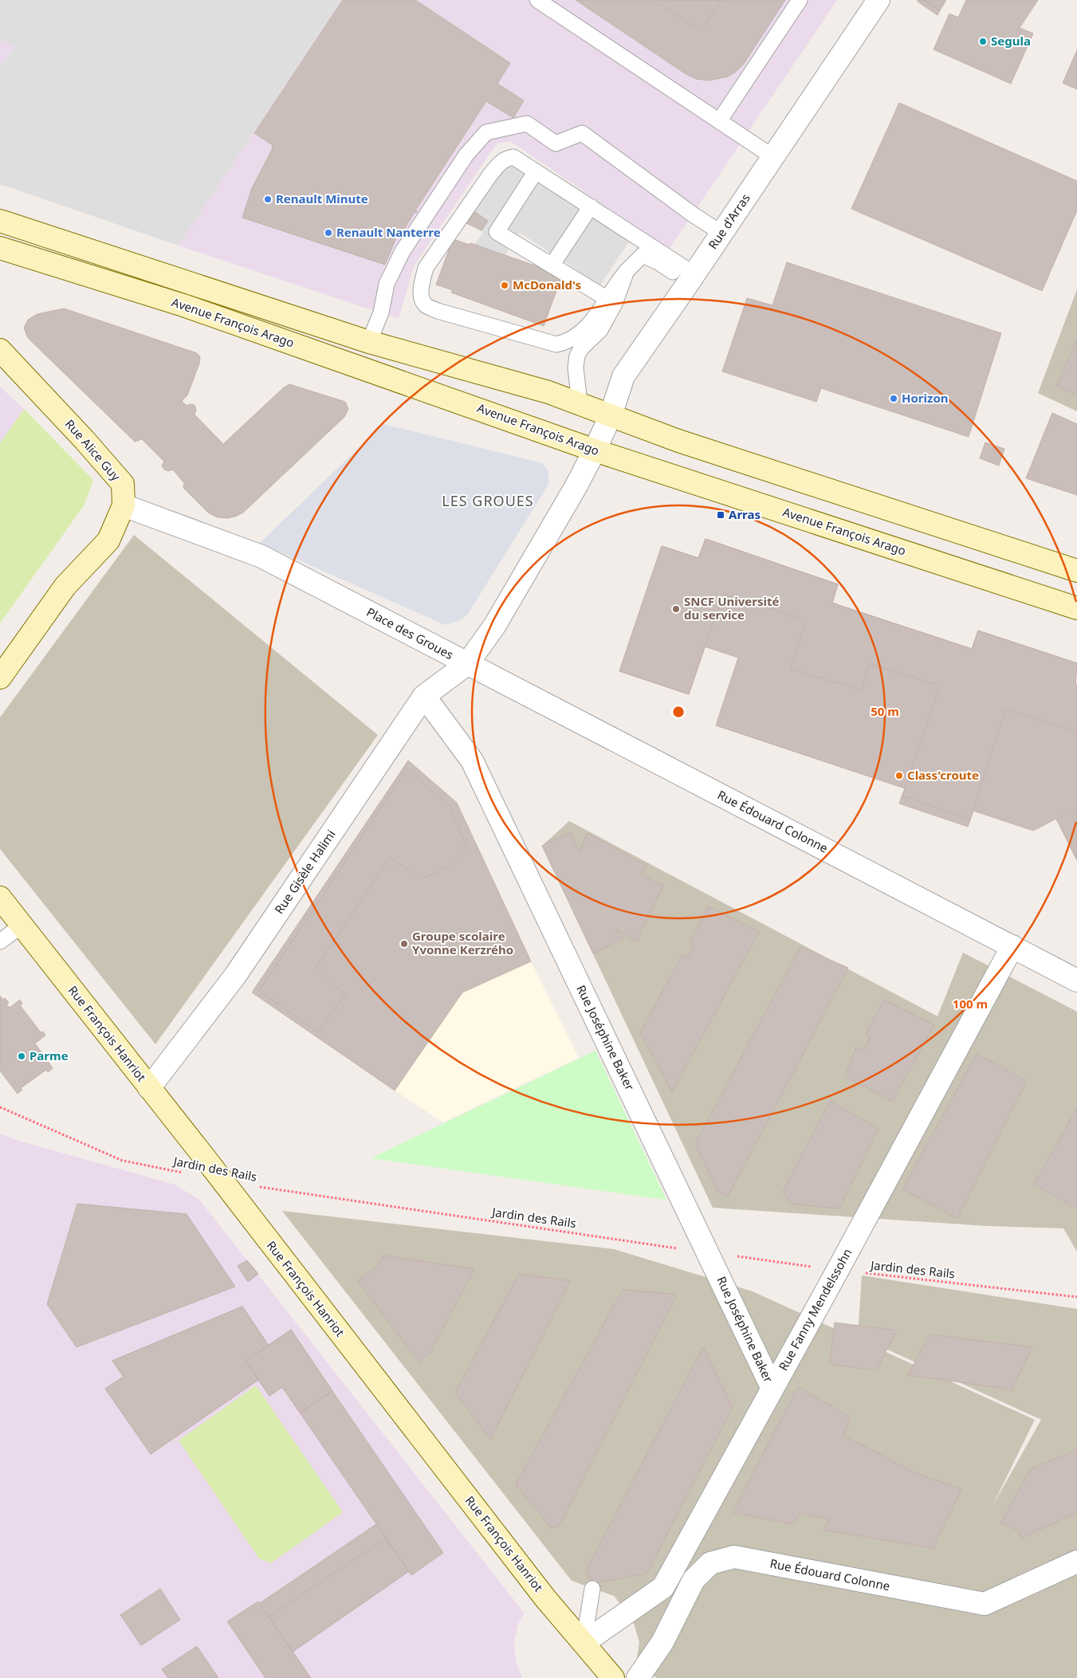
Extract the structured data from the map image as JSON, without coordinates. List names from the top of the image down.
{
  "streets": {
    "main road": ["Avenue François Arago", "Rue Alice Guy", "Rue François Hanriot"],
    "street": [
      "Rue d'Arras",
      "Place des Groues",
      "Rue Édouard Colonne",
      "Rue Gisèle Halimi",
      "Rue Joséphine Baker",
      "Rue Fanny Mendelssohn"
    ],
    "path": ["Jardin des Rails"]
  },
  "crossings": [
    ["Rue d'Arras", "Avenue François Arago"],
    ["Rue d'Arras", "Place des Groues"],
    ["Avenue François Arago", "Place des Groues"],
    ["Rue Alice Guy", "Place des Groues"],
    ["Place des Groues", "Rue Édouard Colonne"],
    ["Place des Groues", "Rue Gisèle Halimi"],
    ["Rue Édouard Colonne", "Rue Gisèle Halimi"],
    ["Rue Édouard Colonne", "Rue Fanny Mendelssohn"],
    ["Rue Gisèle Halimi", "Rue François Hanriot"],
    ["Rue Gisèle Halimi", "Rue Joséphine Baker"],
    ["Rue François Hanriot", "Jardin des Rails"],
    ["Rue François Hanriot", "Rue Fanny Mendelssohn"],
    ["Rue Joséphine Baker", "Jardin des Rails"],
    ["Rue Joséphine Baker", "Rue Fanny Mendelssohn"],
    ["Jardin des Rails", "Rue Fanny Mendelssohn"]
  ],
  "districts": ["LES GROUES"],
  "places": {
    "other": [
      "Segula",
      "Renault Minute",
      "Renault Nanterre",
      "McDonald's",
      "Horizon",
      "SNCF Université du service",
      "Class'croute",
      "Groupe scolaire Yvonne Kerzrého",
      "Parme"
    ],
    "transit": ["Arras"]
  },
  "rings": ["50 m", "100 m"]
}
